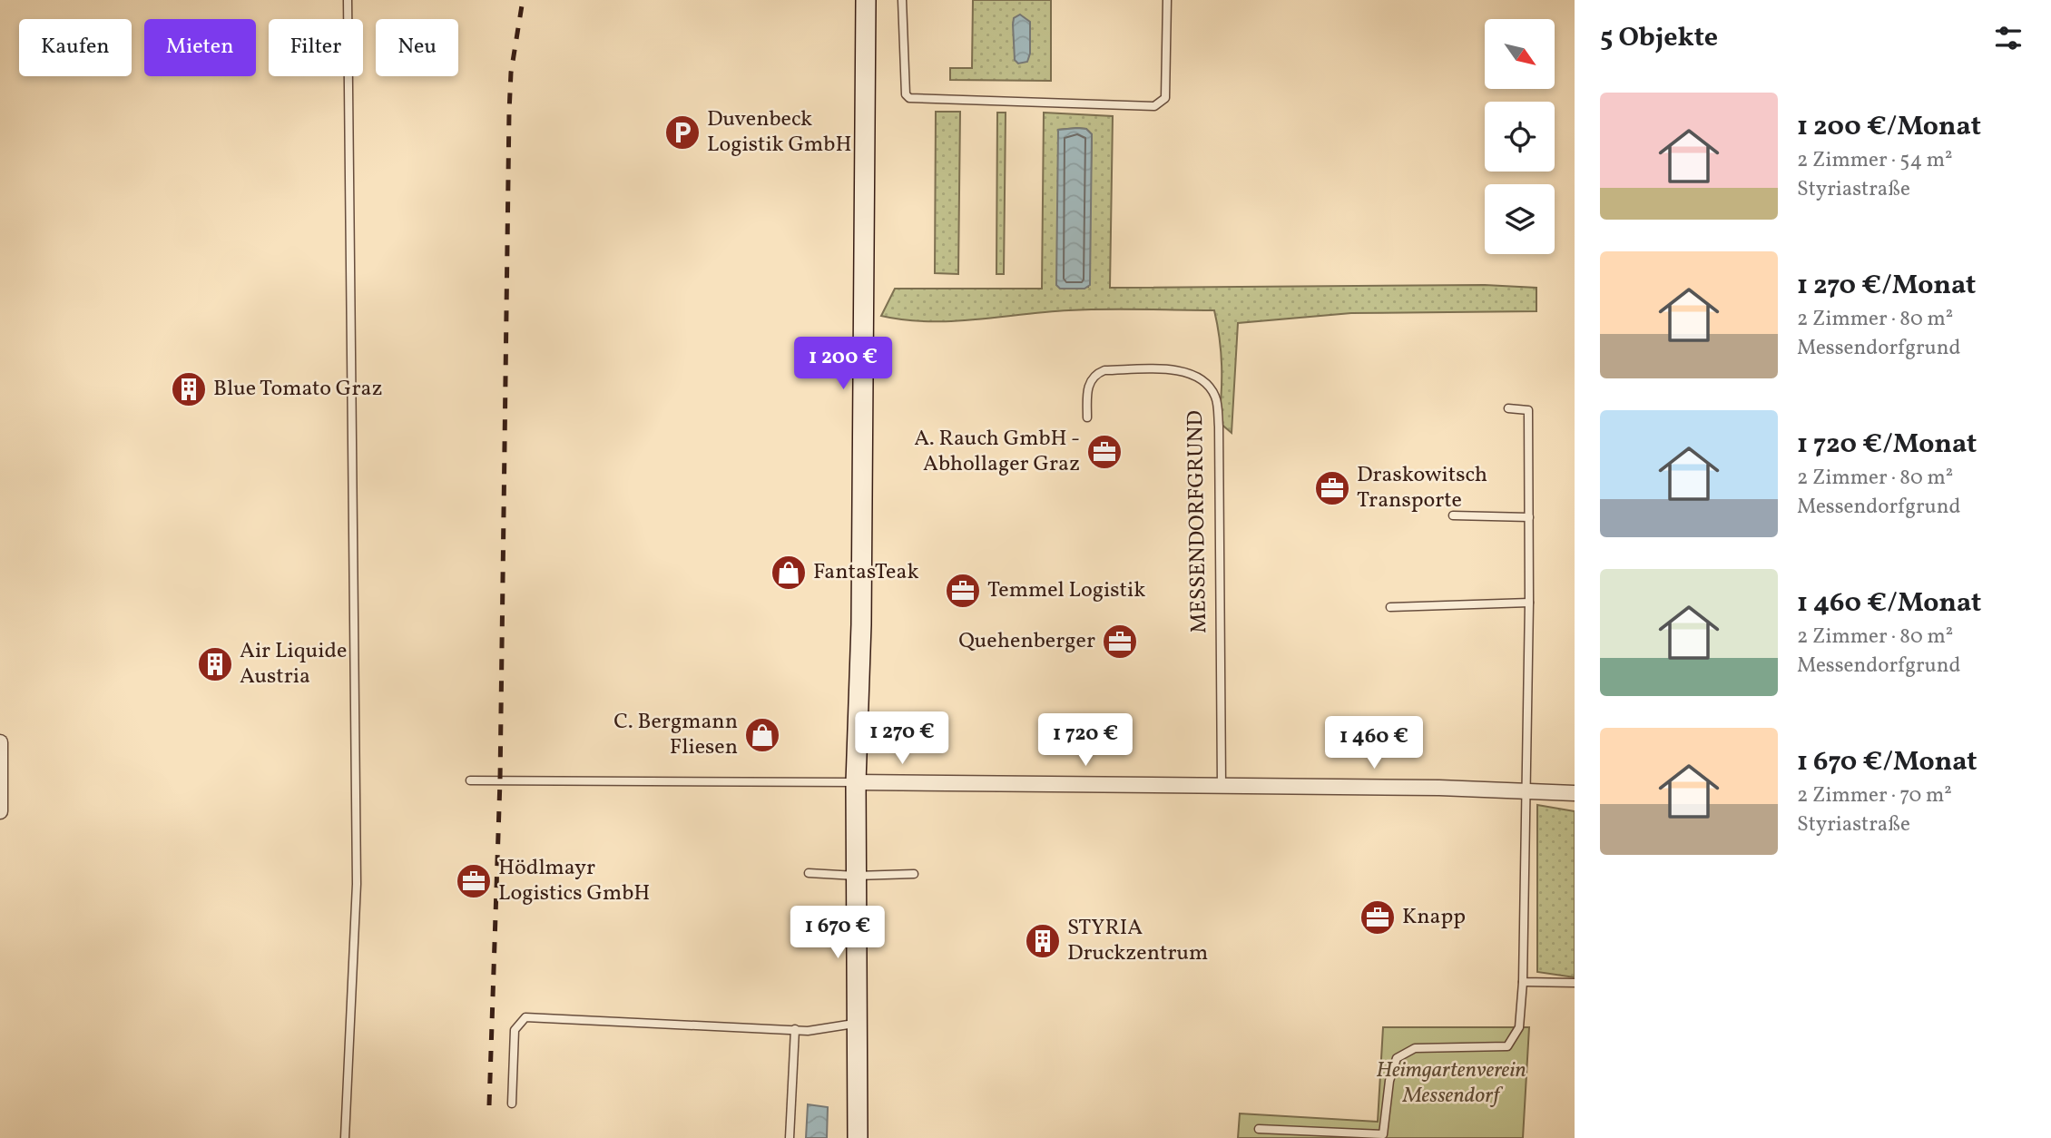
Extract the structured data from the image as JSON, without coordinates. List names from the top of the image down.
{
  "streets": {
    "lane": ["MESSENDORFGRUND"]
  },
  "parks": ["Heimgartenverein Messendorf"],
  "places": {
    "parking": ["Duvenbeck Logistik GmbH"],
    "building": ["Blue Tomato Graz", "Air Liquide Austria", "STYRIA Druckzentrum"],
    "office": [
      "A. Rauch GmbH - Abhollager Graz",
      "Draskowitsch Transporte",
      "Temmel Logistik",
      "Quehenberger",
      "Hödlmayr Logistics GmbH",
      "Knapp"
    ],
    "shop": ["FantasTeak", "C. Bergmann Fliesen"]
  },
  "north": "bottom right",
  "page": {
    "heading": "5 Objekte",
    "chip": [
      "Kaufen",
      "Mieten",
      "Filter",
      "Neu"
    ],
    "list": [
      {
        "name": "1 200 €/Monat",
        "note": "2 Zimmer · 54 m² · Styriastraße"
      },
      {
        "name": "1 270 €/Monat",
        "note": "2 Zimmer · 80 m² · Messendorfgrund"
      },
      {
        "name": "1 720 €/Monat",
        "note": "2 Zimmer · 80 m² · Messendorfgrund"
      },
      {
        "name": "1 460 €/Monat",
        "note": "2 Zimmer · 80 m² · Messendorfgrund"
      },
      {
        "name": "1 670 €/Monat",
        "note": "2 Zimmer · 70 m² · Styriastraße"
      }
    ],
    "price": [
      "1 200 €",
      "1 270 €",
      "1 720 €",
      "1 460 €",
      "1 670 €"
    ]
  }
}
